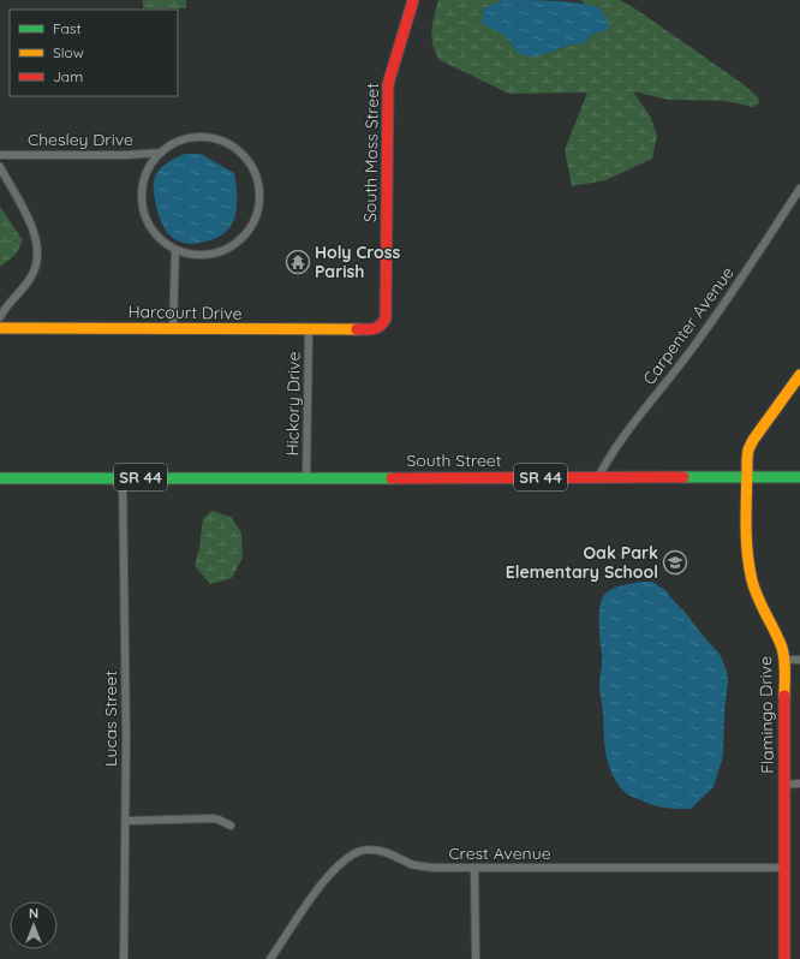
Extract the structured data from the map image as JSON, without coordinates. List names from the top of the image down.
{
  "streets": {
    "street": [
      "Chesley Drive",
      "South Moss Street",
      "Harcourt Drive",
      "Carpenter Avenue",
      "Hickory Drive",
      "South Street",
      "SR 44",
      "Flamingo Drive",
      "Lucas Street",
      "Crest Avenue"
    ]
  },
  "crossings": [
    ["South Moss Street", "Harcourt Drive"],
    ["Harcourt Drive", "Hickory Drive"],
    ["Carpenter Avenue", "South Street"],
    ["Hickory Drive", "South Street"],
    ["South Street", "SR 44"],
    ["South Street", "Flamingo Drive"],
    ["South Street", "Lucas Street"],
    ["SR 44", "Lucas Street"],
    ["Flamingo Drive", "Crest Avenue"]
  ],
  "places": {
    "temple": ["Holy Cross Parish"],
    "school or university": ["Oak Park Elementary School"]
  },
  "legend": ["Fast", "Slow", "Jam"],
  "north": "top"
}
